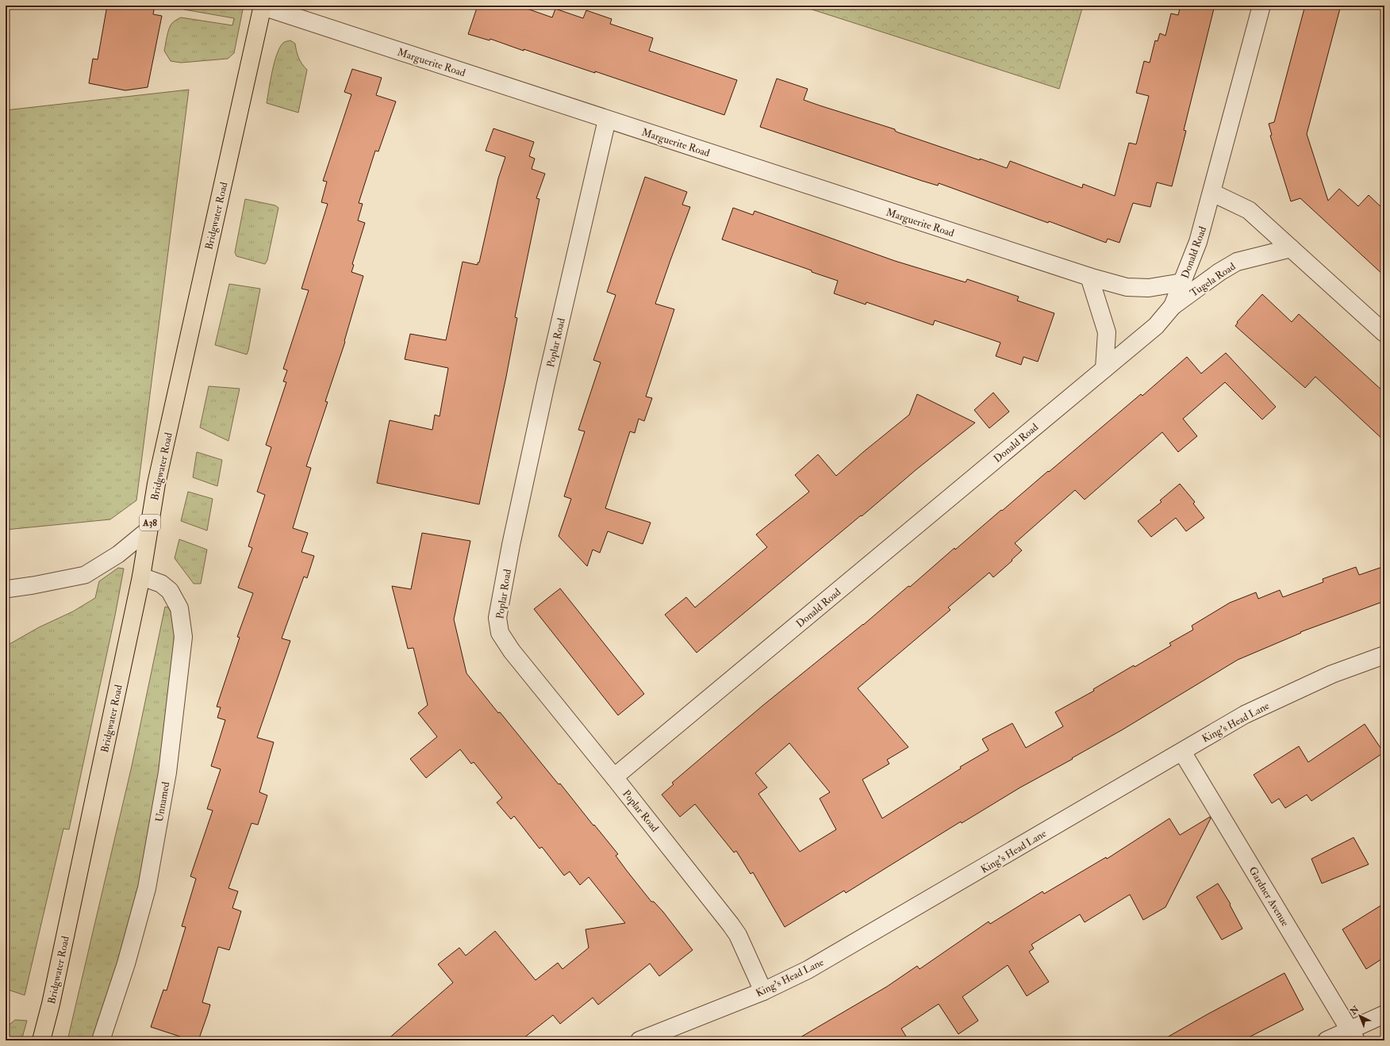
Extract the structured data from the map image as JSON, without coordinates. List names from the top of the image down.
{
  "streets": {
    "highway": ["Bridgwater Road", "A38"],
    "street": [
      "Marguerite Road",
      "Donald Road",
      "Tugela Road",
      "Poplar Road",
      "King's Head Lane",
      "Unnamed",
      "Gardner Avenue"
    ]
  },
  "crossings": [
    ["Marguerite Road", "Bridgwater Road"],
    ["Marguerite Road", "Donald Road"],
    ["Marguerite Road", "Poplar Road"],
    ["Bridgwater Road", "Unnamed"],
    ["Donald Road", "Tugela Road"],
    ["Donald Road", "Poplar Road"],
    ["Poplar Road", "King's Head Lane"],
    ["King's Head Lane", "Gardner Avenue"]
  ],
  "north": "top left"
}
